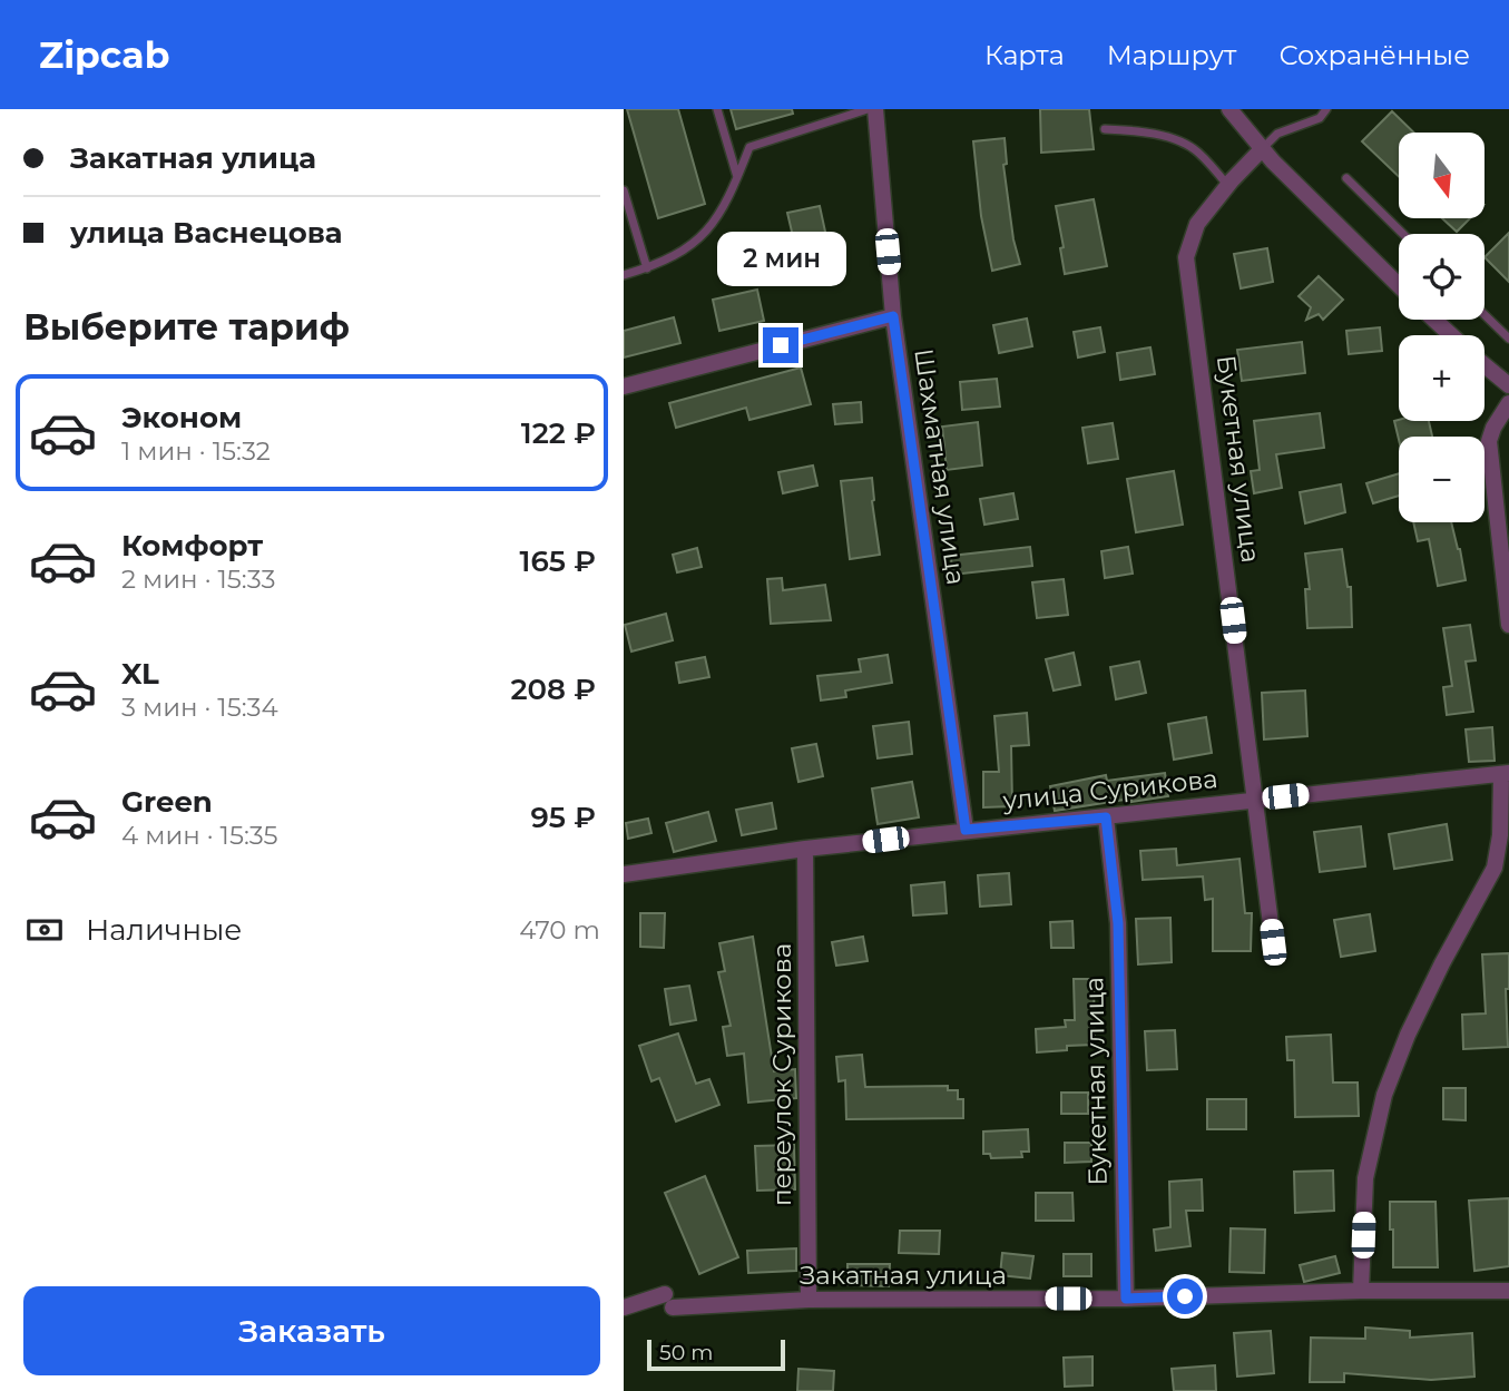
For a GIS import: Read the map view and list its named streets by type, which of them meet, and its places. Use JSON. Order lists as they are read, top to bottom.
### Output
{
  "streets": {
    "street": [
      "Букетная улица",
      "Шахматная улица",
      "улица Сурикова",
      "переулок Сурикова",
      "Закатная улица"
    ]
  },
  "crossings": [
    ["Букетная улица", "улица Сурикова"],
    ["Букетная улица", "Закатная улица"],
    ["Шахматная улица", "улица Сурикова"],
    ["улица Сурикова", "переулок Сурикова"],
    ["переулок Сурикова", "Закатная улица"]
  ],
  "scale_bar": "50 m",
  "north": "bottom",
  "page": {
    "header": "Zipcab",
    "nav": ["Карта", "Маршрут", "Сохранённые"],
    "banner": ["Закатная улица", "улица Васнецова"],
    "map_buttons": ["+", "−"],
    "bubble": "2 мин",
    "heading": "Выберите тариф",
    "list": [
      {
        "name": "Эконом",
        "note": "1 мин · 15:32",
        "value": "122 ₽"
      },
      {
        "name": "Комфорт",
        "note": "2 мин · 15:33",
        "value": "165 ₽"
      },
      {
        "name": "XL",
        "note": "3 мин · 15:34",
        "value": "208 ₽"
      },
      {
        "name": "Green",
        "note": "4 мин · 15:35",
        "value": "95 ₽"
      }
    ],
    "pay": ["Наличные", "470 m"],
    "buttons": "Заказать",
    "scale": "50 m"
  }
}
